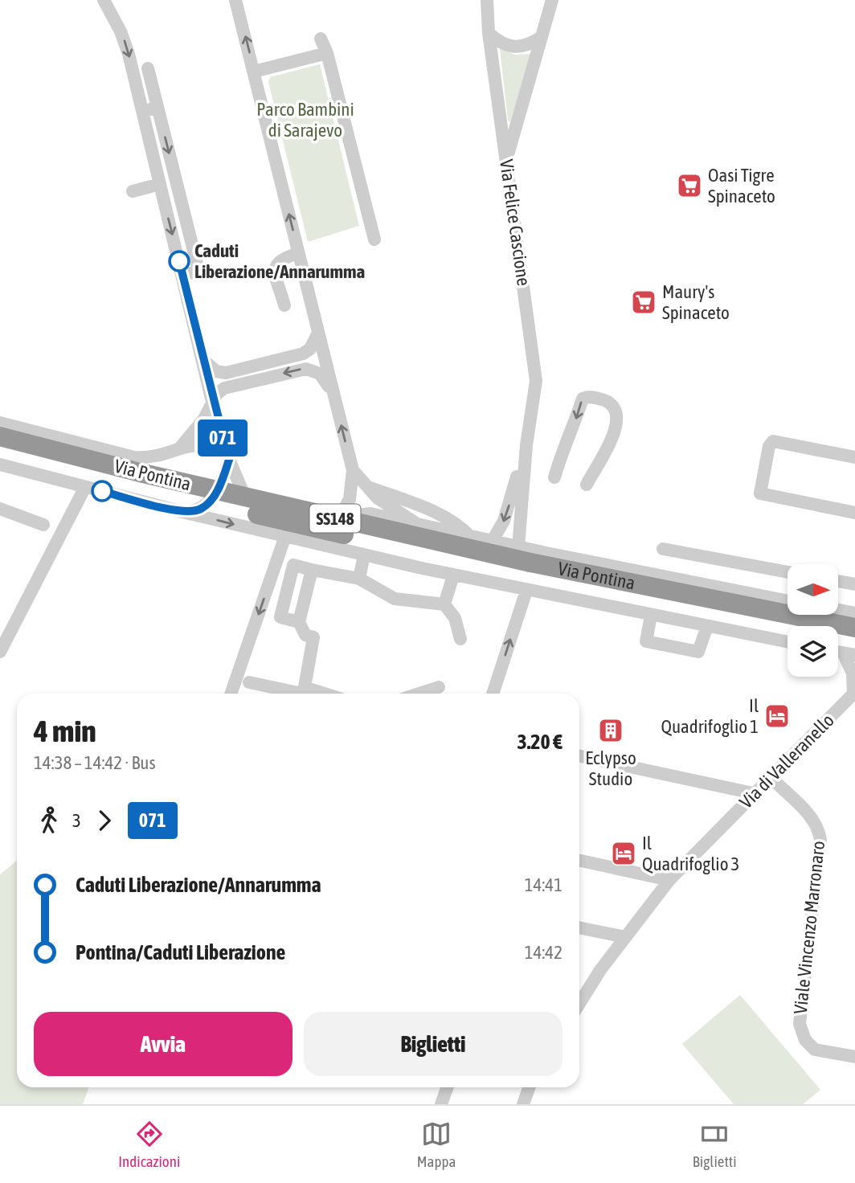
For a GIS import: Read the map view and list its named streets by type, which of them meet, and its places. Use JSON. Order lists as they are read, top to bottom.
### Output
{
  "streets": {
    "highway": ["Via Pontina", "SS148"],
    "street": ["Via Felice Cascione", "Via di Valleranello", "Viale Vincenzo Marronaro"]
  },
  "crossings": [
    ["Via Felice Cascione", "Via Pontina"],
    ["Via Pontina", "Via di Valleranello"],
    ["Via di Valleranello", "Viale Vincenzo Marronaro"]
  ],
  "parks": ["Parco Bambini di Sarajevo"],
  "places": {
    "supermarket": ["Oasi Tigre Spinaceto", "Maury's Spinaceto"],
    "other": ["Caduti Liberazione/Annarumma"],
    "hotel": ["Il Quadrifoglio 1", "Il Quadrifoglio 3"],
    "building": ["Eclypso Studio"]
  },
  "lines": ["bus line 071"],
  "north": "right",
  "page": {
    "on_map": "071",
    "heading": ["4 min", "14:38 – 14:42 · Bus", "3.20 €"],
    "legs": ["3", "071"],
    "list": [
      {
        "name": "Caduti Liberazione/Annarumma",
        "value": "14:41"
      },
      {
        "name": "Pontina/Caduti Liberazione",
        "value": "14:42"
      }
    ],
    "buttons": ["Avvia", "Biglietti"],
    "tabs": ["Indicazioni", "Mappa", "Biglietti"]
  }
}
